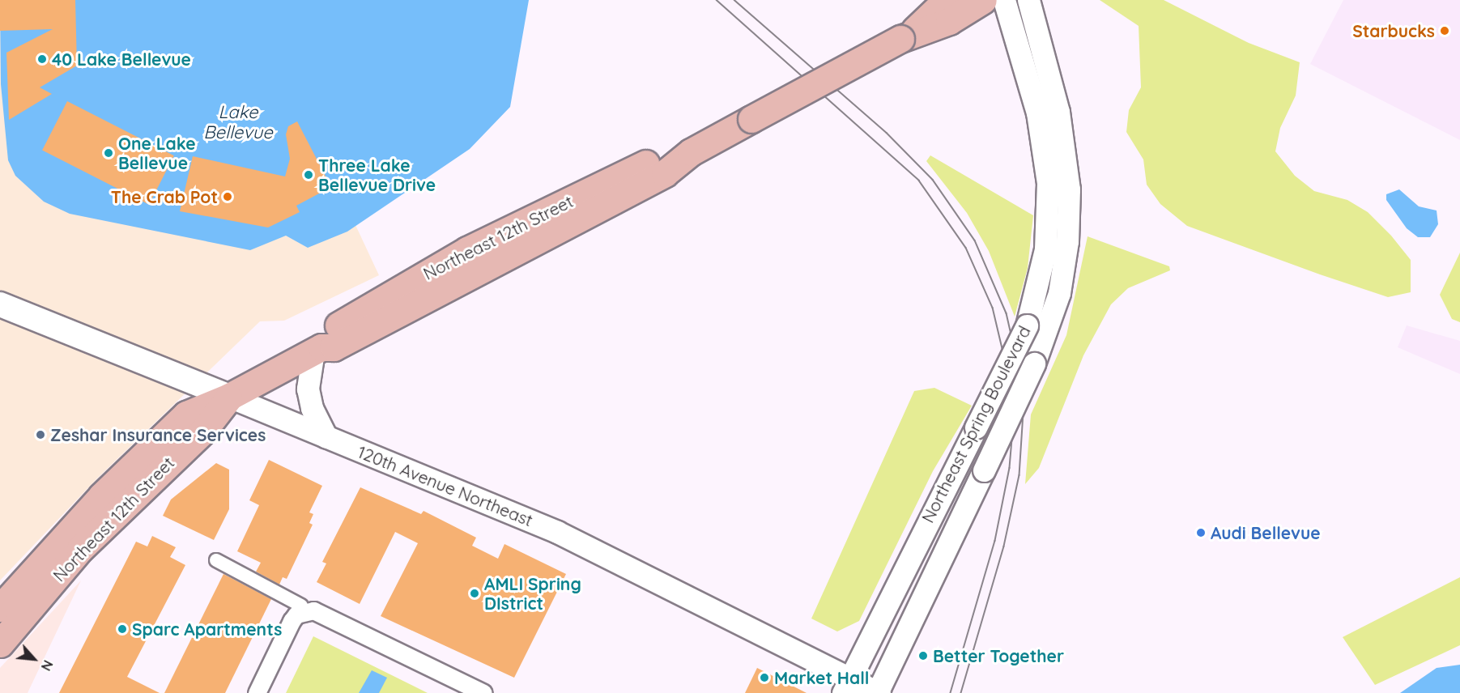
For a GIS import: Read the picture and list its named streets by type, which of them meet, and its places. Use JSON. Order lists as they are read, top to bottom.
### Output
{
  "streets": {
    "main road": ["Northeast 12th Street", "120th Avenue Northeast"],
    "street": ["Northeast Spring Boulevard"]
  },
  "crossings": [
    ["Northeast 12th Street", "120th Avenue Northeast"],
    ["Northeast Spring Boulevard", "120th Avenue Northeast"]
  ],
  "water": ["Lake Bellevue"],
  "places": [
    "Starbucks",
    "40 Lake Bellevue",
    "One Lake Bellevue",
    "Three Lake Bellevue Drive",
    "The Crab Pot",
    "Zeshar Insurance Services",
    "Audi Bellevue",
    "AMLI Spring DIstrict",
    "Sparc Apartments",
    "Better Together",
    "Market Hall"
  ],
  "north": "bottom right"
}
